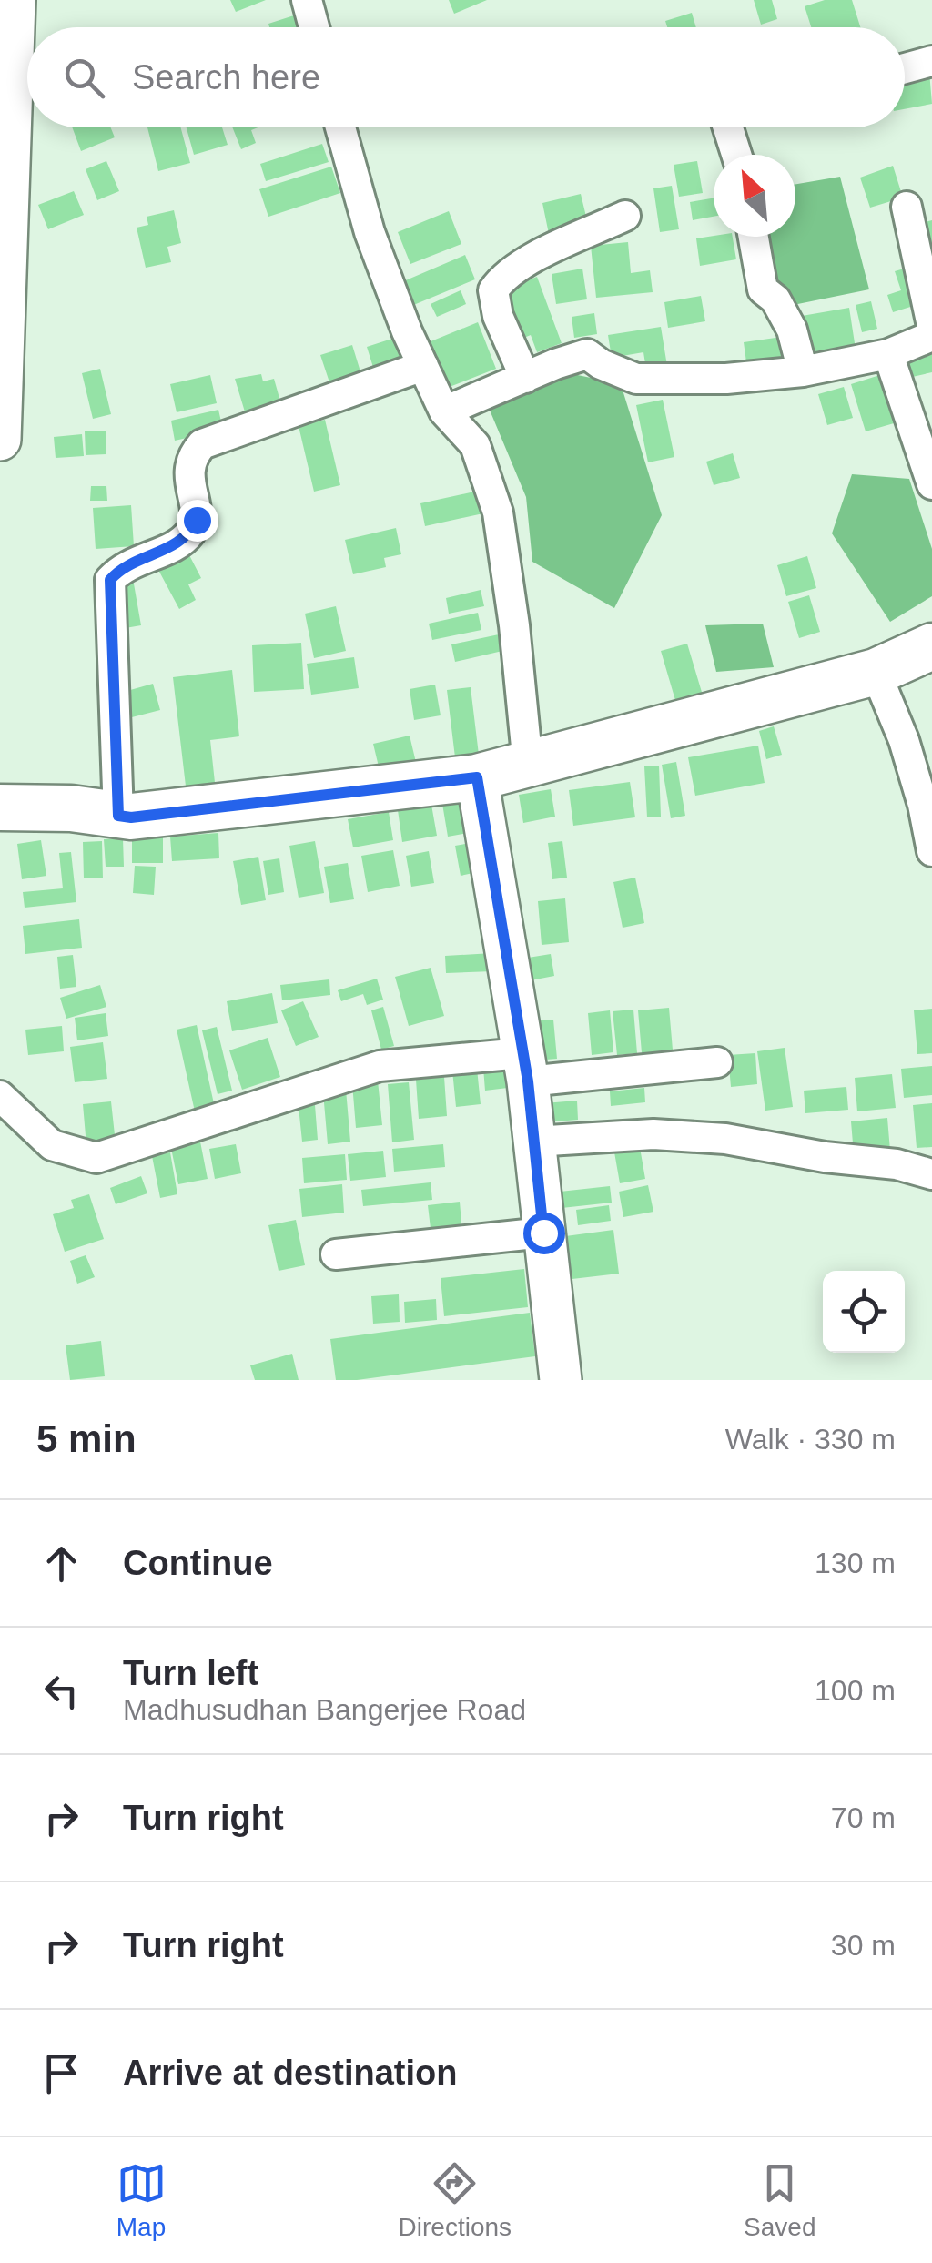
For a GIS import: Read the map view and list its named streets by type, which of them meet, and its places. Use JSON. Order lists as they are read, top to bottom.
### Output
{
  "north": "top left",
  "page": {
    "search": "Search here",
    "heading": ["5 min", "Walk · 330 m"],
    "list": [
      ["Continue", "130 m"],
      ["Turn left", "Madhusudhan Bangerjee Road", "100 m"],
      ["Turn right", "70 m"],
      ["Turn right", "30 m"],
      "Arrive at destination"
    ],
    "nav": ["Map", "Directions", "Saved"]
  }
}
